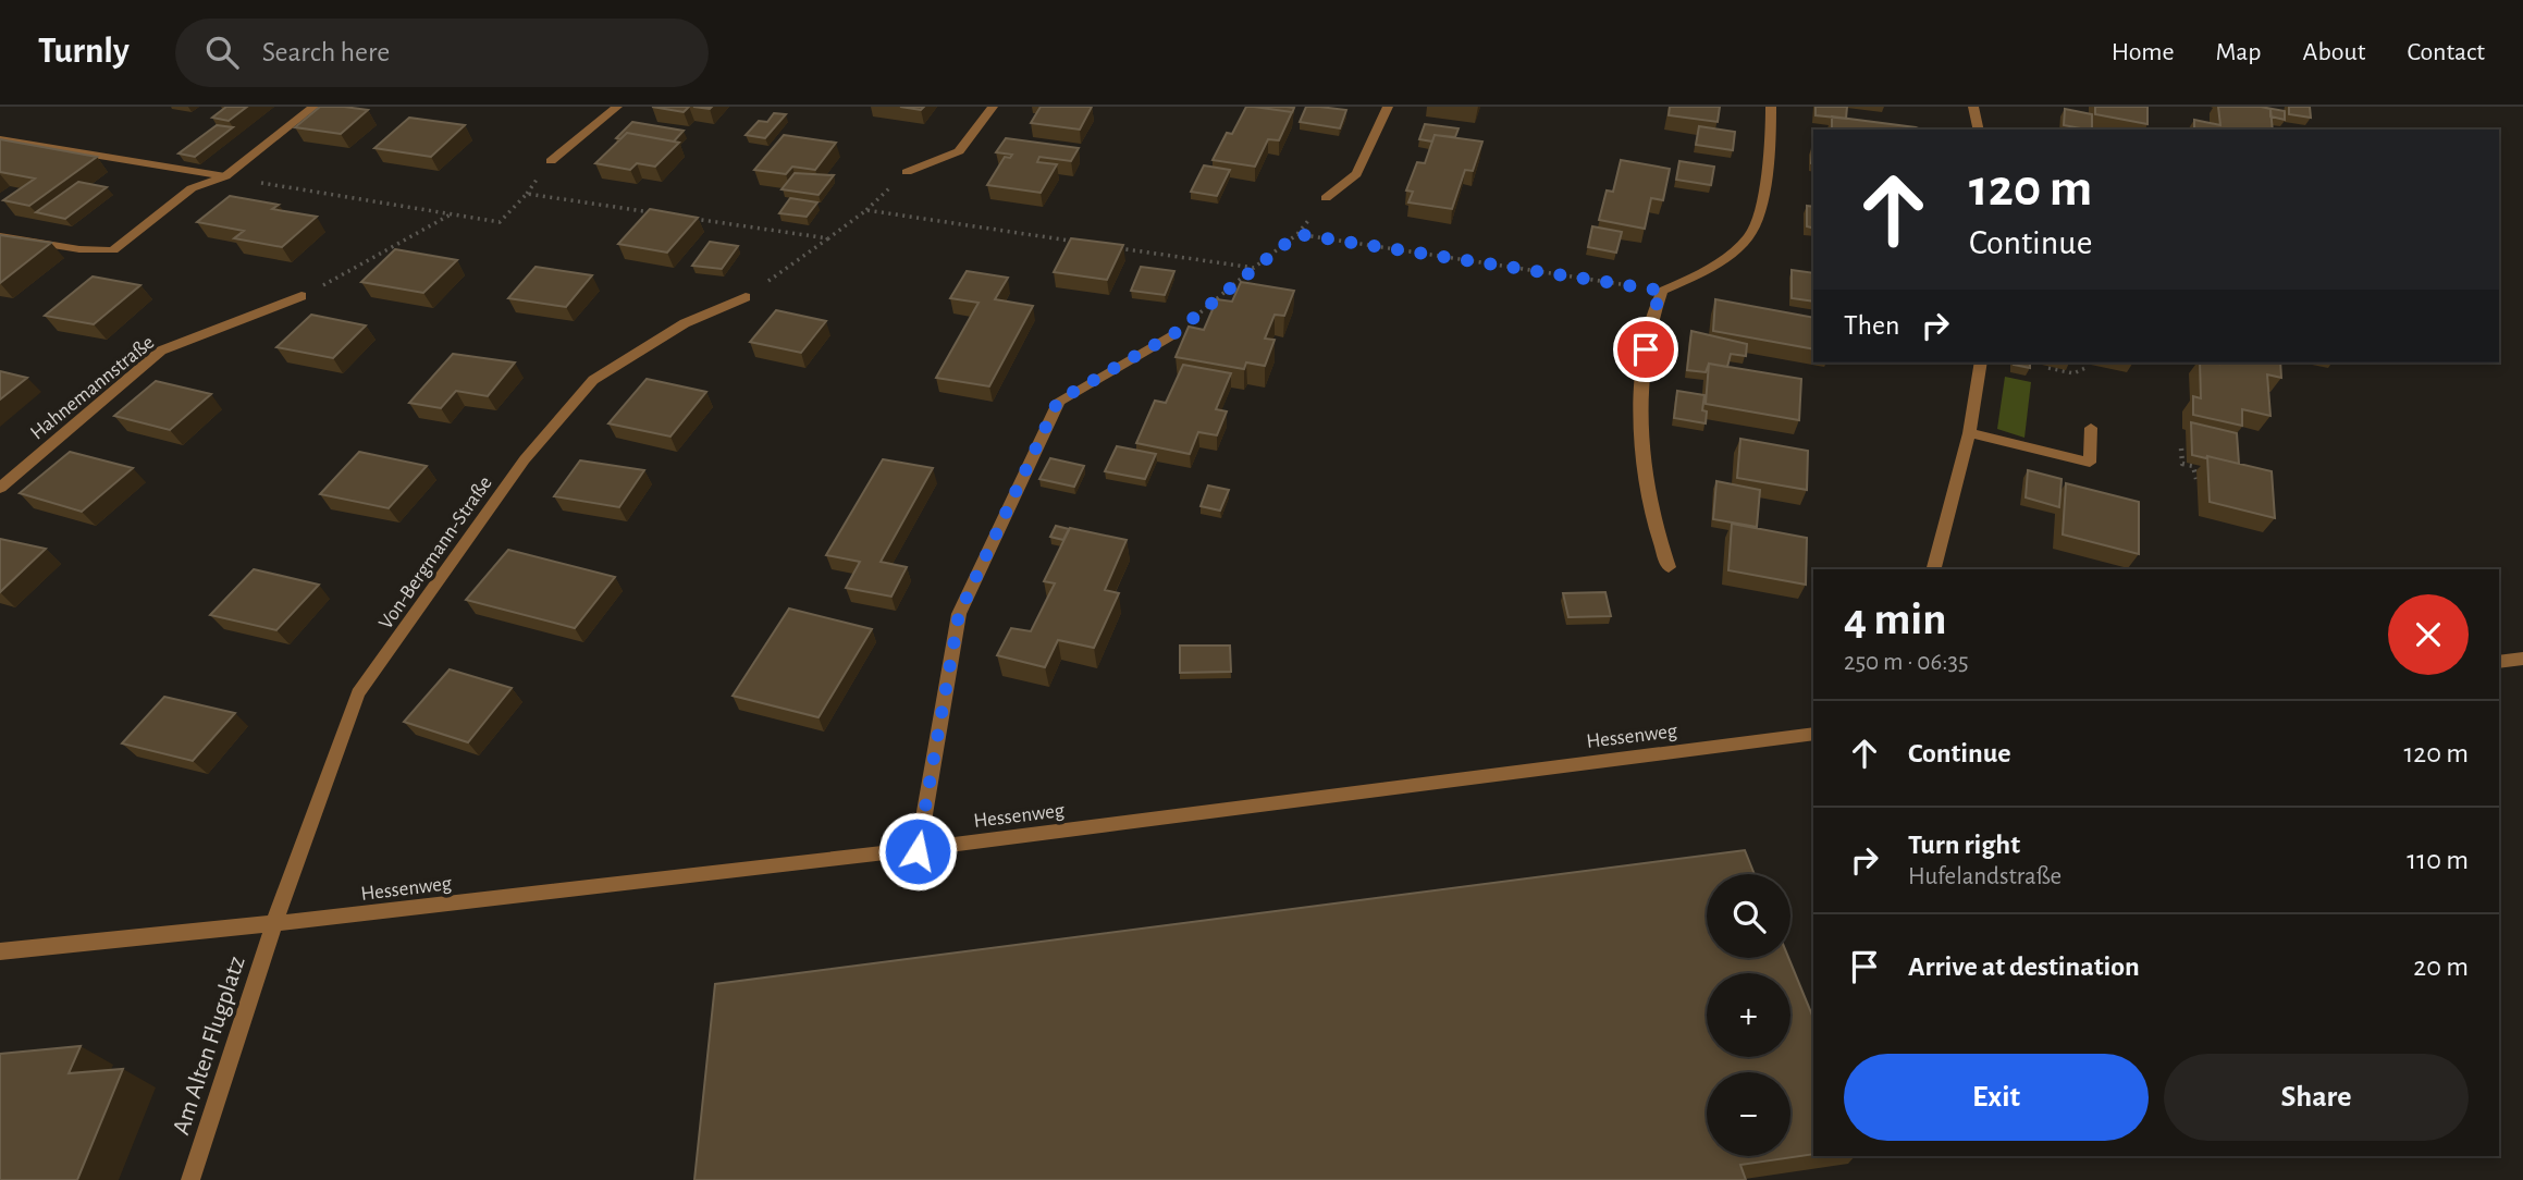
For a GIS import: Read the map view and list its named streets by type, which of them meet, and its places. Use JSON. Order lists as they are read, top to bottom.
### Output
{
  "streets": {
    "street": [
      "Hahnemannstraße",
      "Von-Bergmann-Straße",
      "Hessenweg",
      "Am Alten Flugplatz"
    ]
  },
  "crossings": [
    ["Von-Bergmann-Straße", "Hessenweg"],
    ["Von-Bergmann-Straße", "Am Alten Flugplatz"],
    ["Hessenweg", "Am Alten Flugplatz"]
  ],
  "page": {
    "header": "Turnly",
    "search": "Search here",
    "nav": [
      "Home",
      "Map",
      "About",
      "Contact"
    ],
    "turn": ["120 m", "Continue"],
    "then": "Then",
    "heading": ["4 min", "250 m · 06:35"],
    "list": [
      {
        "name": "Continue",
        "value": "120 m"
      },
      {
        "name": "Turn right",
        "note": "Hufelandstraße",
        "value": "110 m"
      },
      {
        "name": "Arrive at destination",
        "value": "20 m"
      }
    ],
    "map_buttons": ["+", "−"],
    "buttons": ["Exit", "Share"]
  }
}
